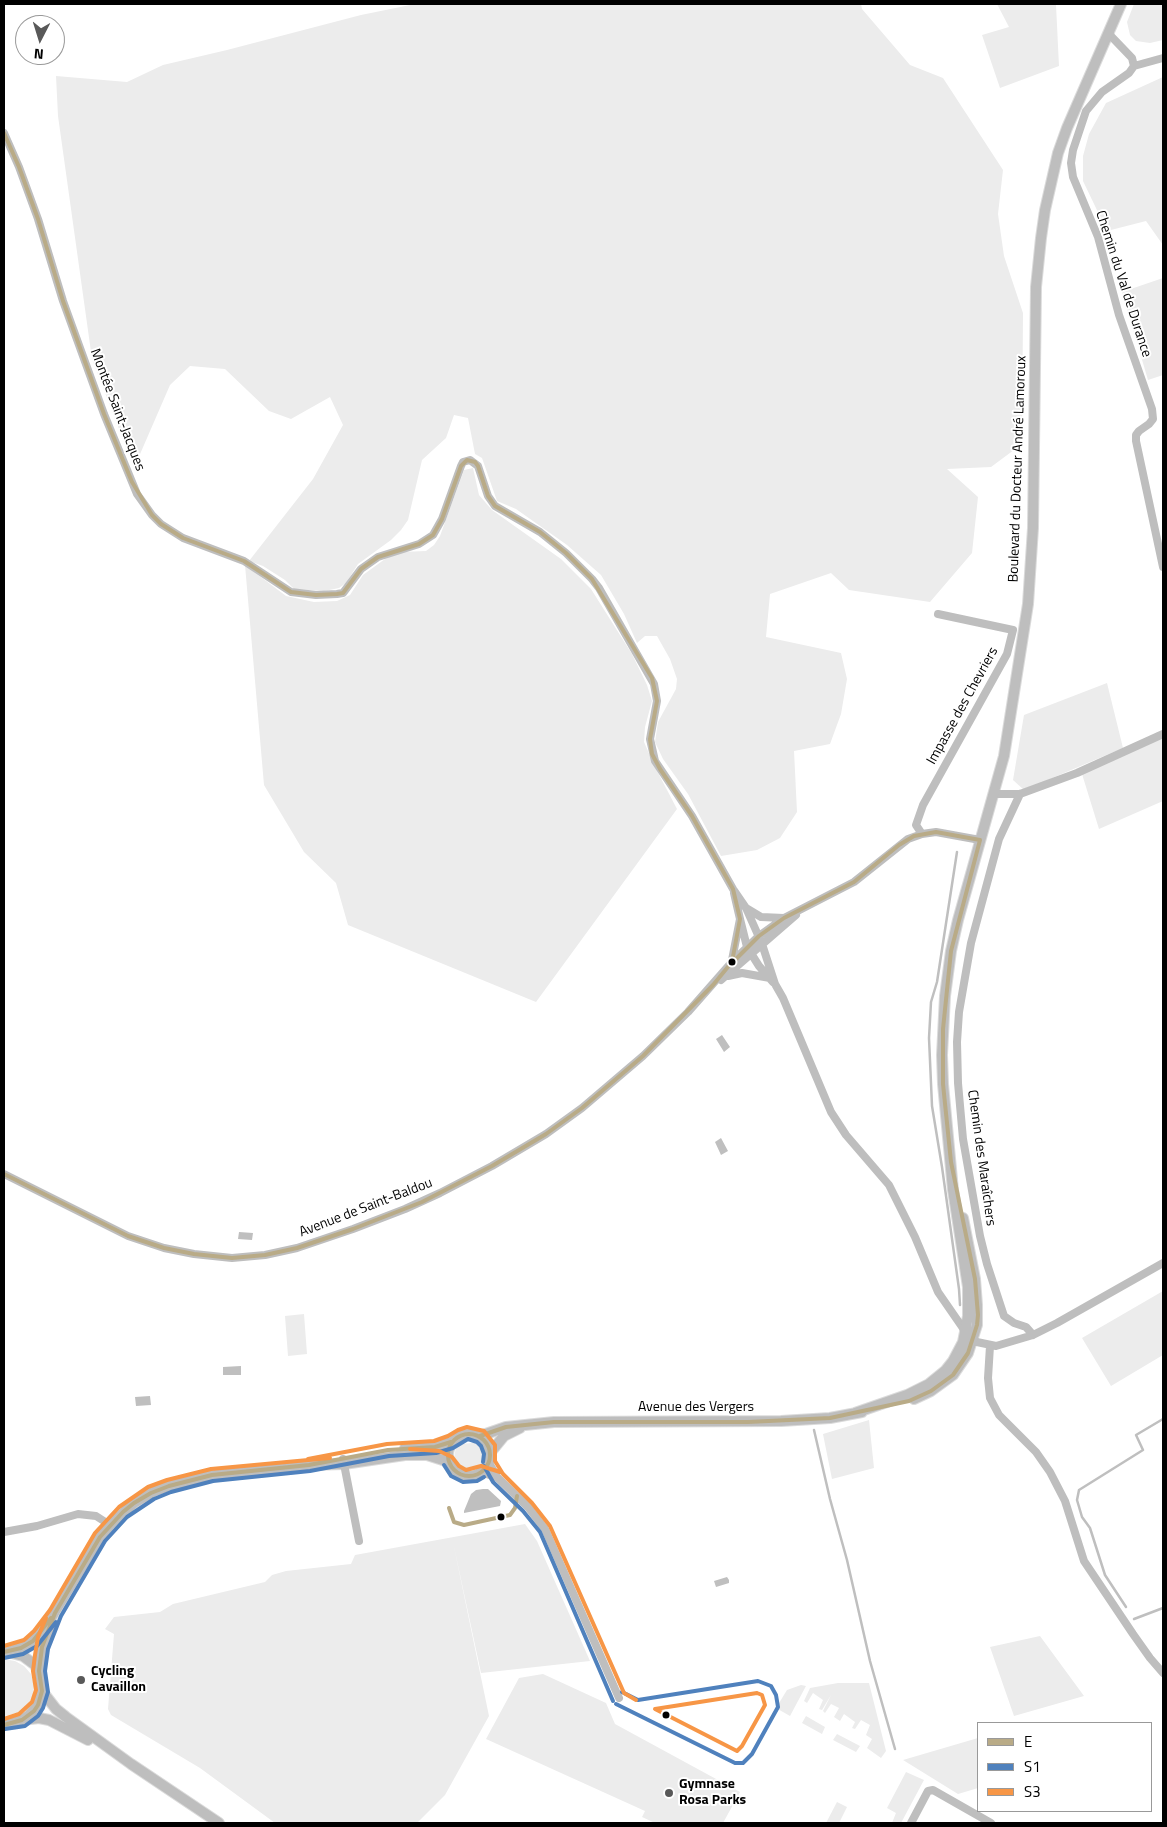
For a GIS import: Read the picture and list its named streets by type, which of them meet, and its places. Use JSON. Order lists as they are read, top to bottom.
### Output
{
  "streets": {
    "main road": ["Boulevard du Docteur André Lamoroux", "Avenue des Vergers"],
    "street": [
      "Chemin du Val de Durance",
      "Montée Saint-Jacques",
      "Impasse des Chevriers",
      "Chemin des Maraîchers",
      "Avenue de Saint-Baldou"
    ]
  },
  "crossings": [
    ["Boulevard du Docteur André Lamoroux", "Avenue de Saint-Baldou"],
    ["Boulevard du Docteur André Lamoroux", "Avenue des Vergers"],
    ["Impasse des Chevriers", "Avenue de Saint-Baldou"]
  ],
  "places": ["Cycling Cavaillon", "Gymnase Rosa Parks"],
  "lines": ["transit line E", "transit line S3", "transit line S1"],
  "legend": ["E", "S1", "S3"],
  "north": "bottom"
}
